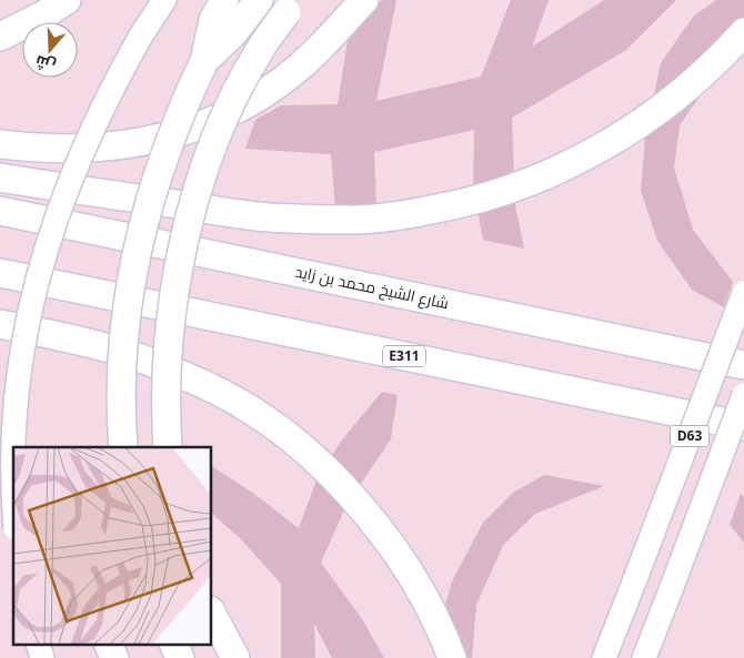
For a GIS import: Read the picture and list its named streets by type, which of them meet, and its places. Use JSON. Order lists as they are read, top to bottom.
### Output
{
  "streets": {
    "highway": ["شارع الشيخ محمد بن زايد", "E311"],
    "main road": ["D63"]
  },
  "north": "bottom"
}
